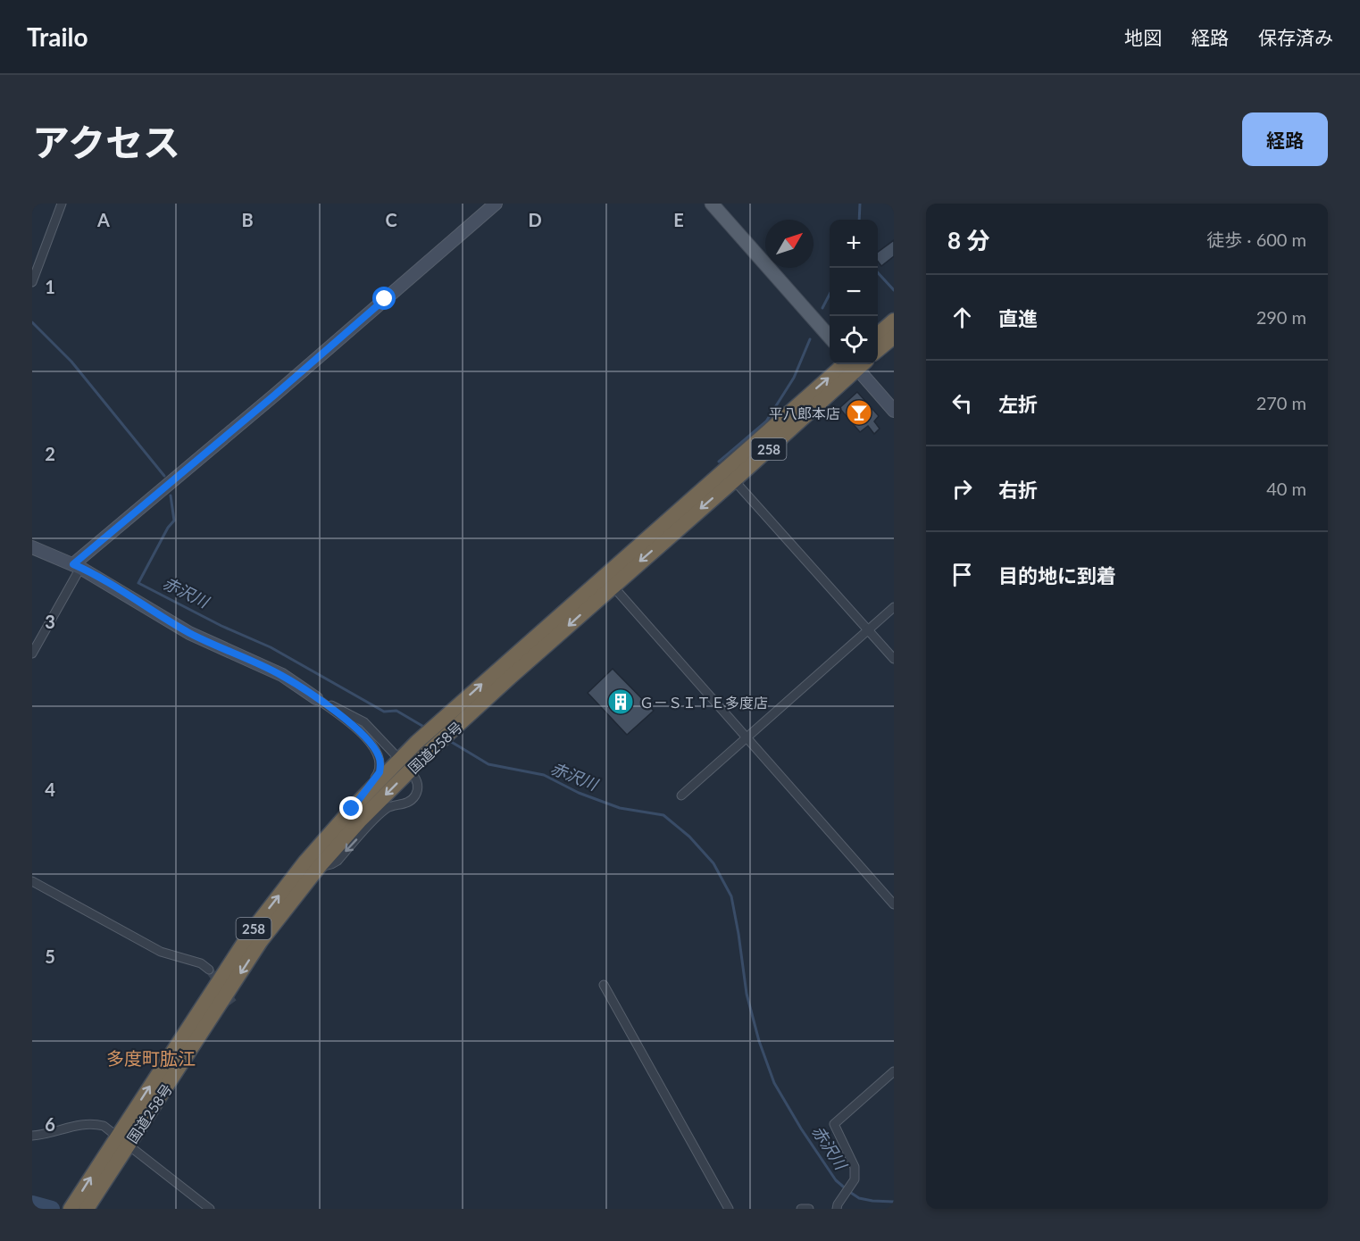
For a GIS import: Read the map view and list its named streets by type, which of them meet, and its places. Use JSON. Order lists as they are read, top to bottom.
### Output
{
  "streets": {
    "highway": ["258", "国道258号"]
  },
  "districts": ["多度町肱江"],
  "water": ["赤沢川"],
  "places": {
    "bar": ["平八郎本店"],
    "building": ["Ｇ－ＳＩＴＥ多度店"]
  },
  "north": "top right",
  "page": {
    "header": "Trailo",
    "nav": ["地図", "経路", "保存済み"],
    "title": "アクセス",
    "buttons": "経路",
    "heading": ["8 分", "徒歩 · 600 m"],
    "map_buttons": ["+", "−"],
    "list": [
      ["直進", "290 m"],
      ["左折", "270 m"],
      ["右折", "40 m"],
      "目的地に到着"
    ]
  },
  "grid": {
    "columns": [
      "A",
      "B",
      "C",
      "D",
      "E"
    ],
    "rows": [
      "1",
      "2",
      "3",
      "4",
      "5",
      "6"
    ]
  }
}
